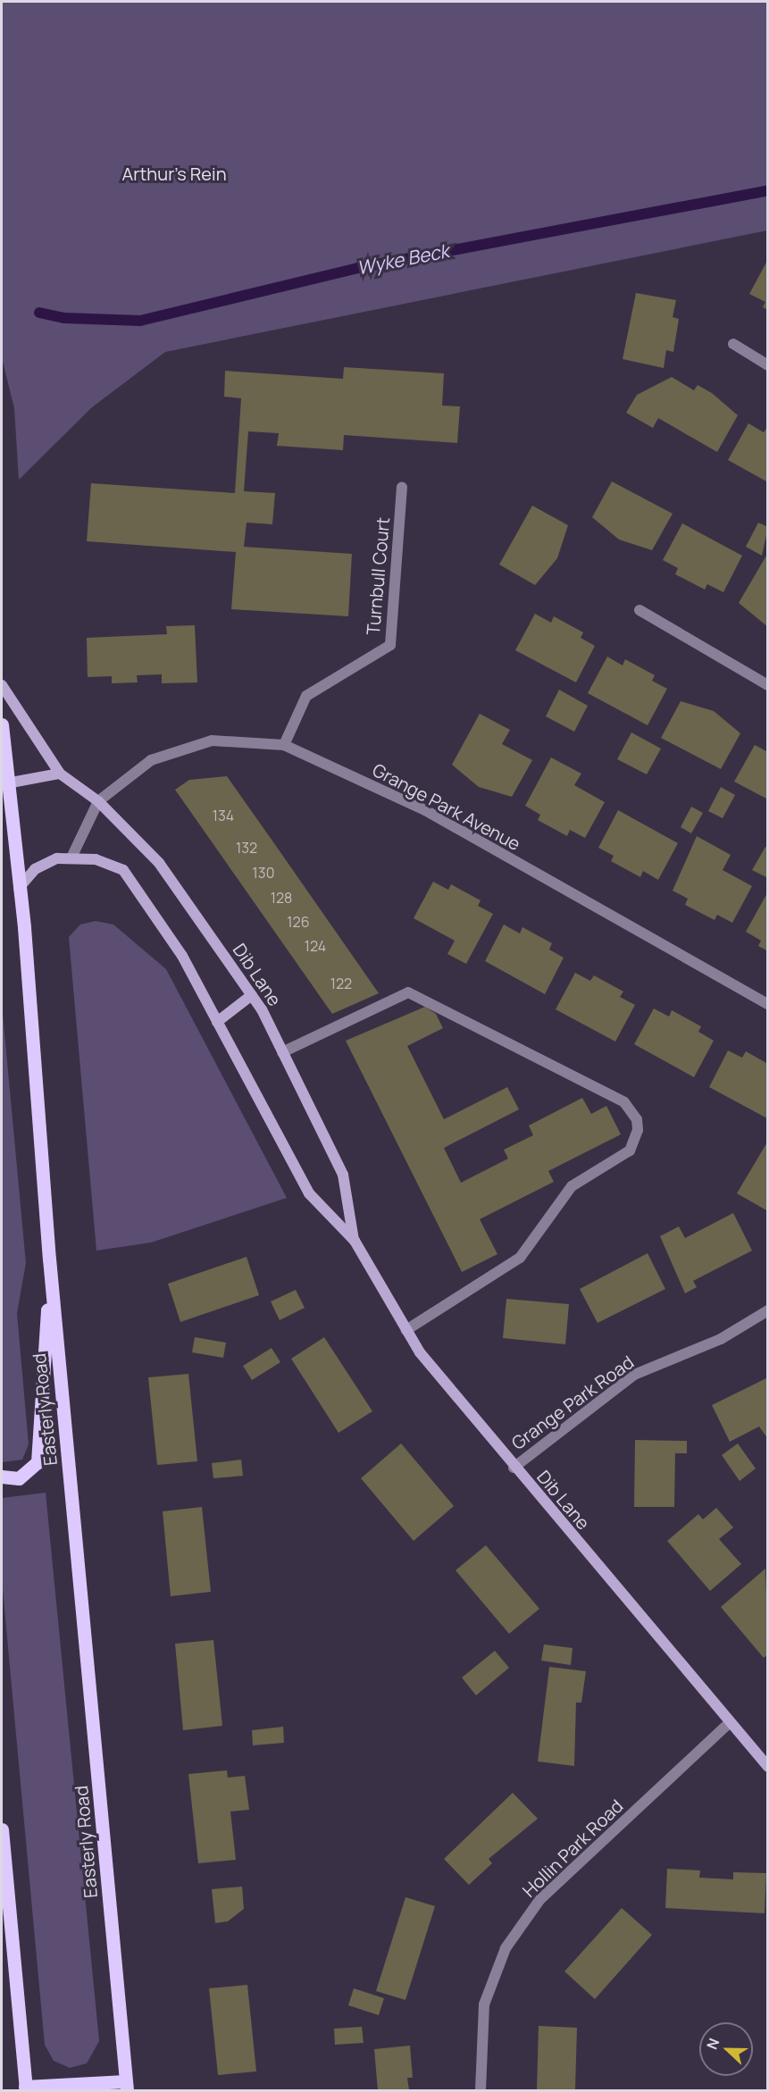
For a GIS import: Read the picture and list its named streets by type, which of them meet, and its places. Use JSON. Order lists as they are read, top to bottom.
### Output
{
  "streets": {
    "main road": ["Easterly Road"],
    "street": [
      "Turnbull Court",
      "Grange Park Avenue",
      "Dib Lane",
      "Grange Park Road",
      "Hollin Park Road"
    ]
  },
  "crossings": [
    ["Turnbull Court", "Grange Park Avenue"],
    ["Grange Park Avenue", "Dib Lane"],
    ["Dib Lane", "Grange Park Road"],
    ["Dib Lane", "Easterly Road"],
    ["Dib Lane", "Hollin Park Road"]
  ],
  "water": ["Wyke Beck"],
  "parks": ["Arthur's Rein"],
  "house_numbers": [
    "134",
    "132",
    "130",
    "128",
    "126",
    "124",
    "122"
  ],
  "north": "left"
}
